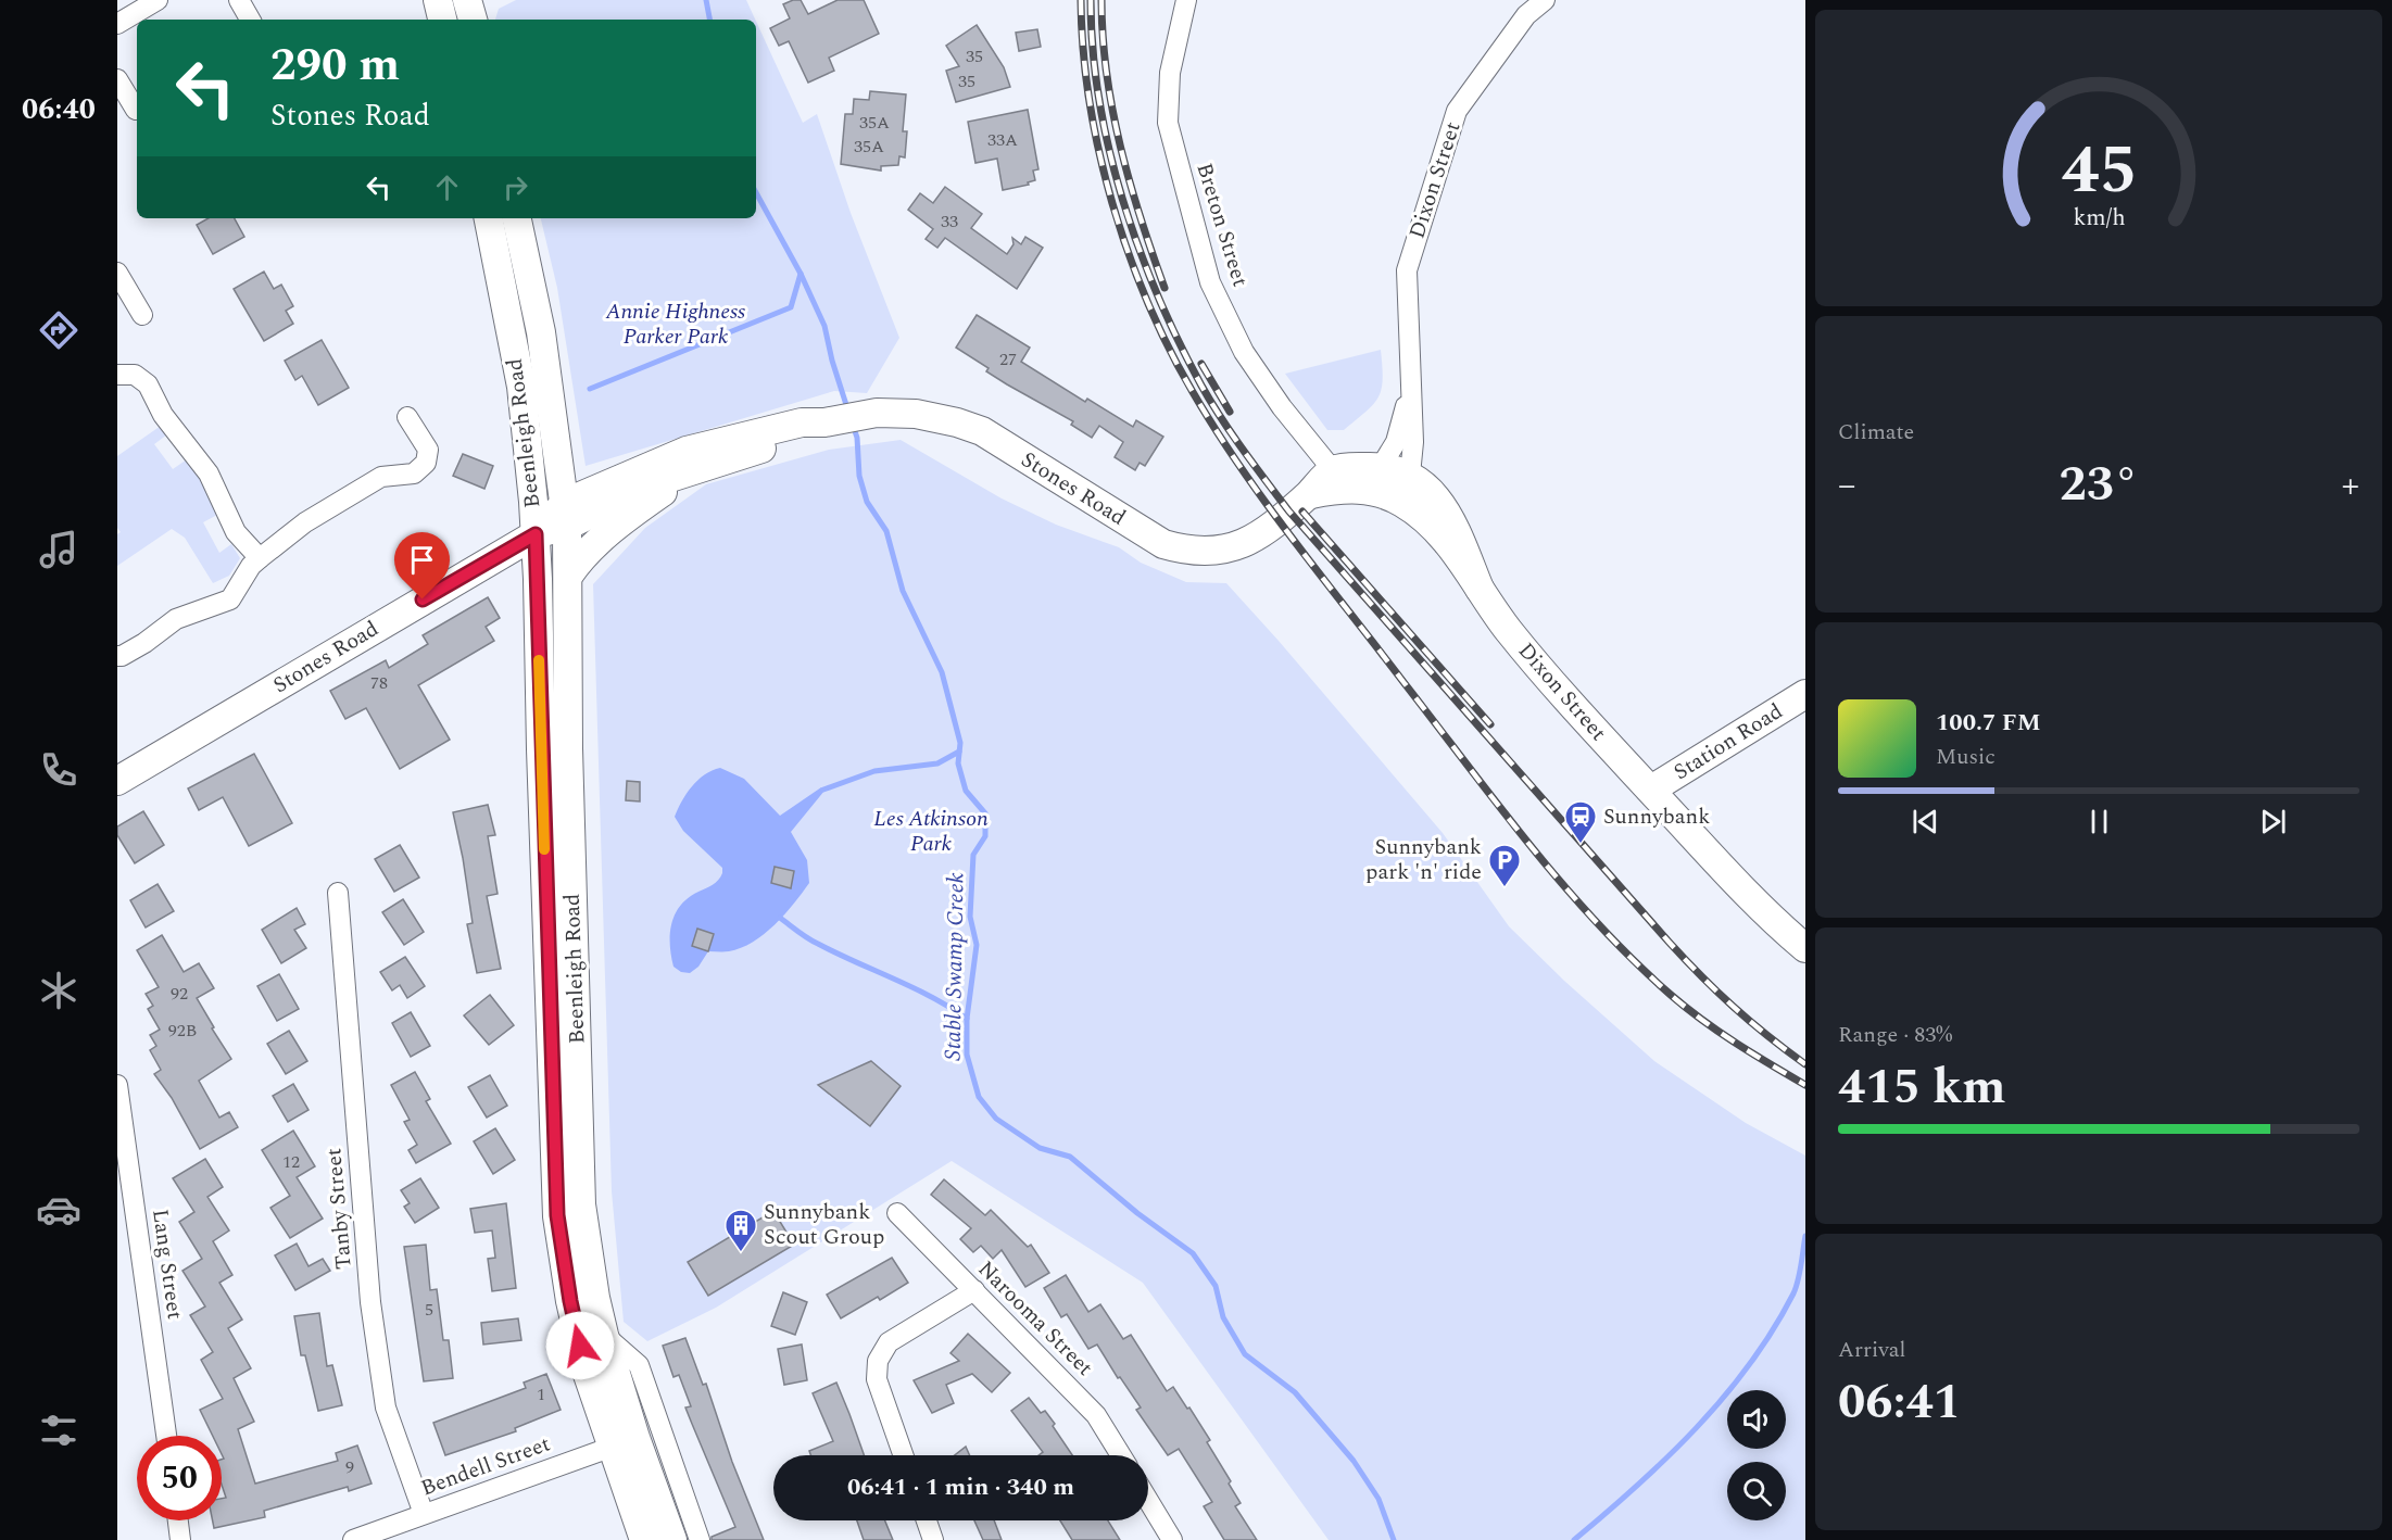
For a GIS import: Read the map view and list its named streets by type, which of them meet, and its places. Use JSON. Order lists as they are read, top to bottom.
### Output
{
  "streets": {
    "street": [
      "Dixon Street",
      "Breton Street",
      "Beenleigh Road",
      "Stones Road",
      "Station Road",
      "Tanby Street",
      "Lang Street",
      "Narooma Street",
      "Bendell Street"
    ]
  },
  "crossings": [
    ["Dixon Street", "Stones Road"],
    ["Dixon Street", "Station Road"],
    ["Breton Street", "Stones Road"],
    ["Beenleigh Road", "Stones Road"],
    ["Beenleigh Road", "Bendell Street"],
    ["Tanby Street", "Bendell Street"]
  ],
  "water": ["Stable Swamp Creek"],
  "parks": ["Annie Highness Parker Park", "Les Atkinson Park"],
  "places": {
    "station": ["Sunnybank"],
    "parking": ["Sunnybank park 'n' ride"],
    "building": ["Sunnybank Scout Group"]
  },
  "house_numbers": [
    "35",
    "35",
    "35A",
    "33A",
    "35A",
    "33",
    "27",
    "78",
    "92",
    "92B",
    "12",
    "5",
    "1",
    "9"
  ],
  "page": {
    "tabs": "06:40",
    "turn": ["290 m", "Stones Road"],
    "tile": [
      "Climate",
      ["Range · 83%", "415 km"],
      ["Arrival", "06:41"]
    ],
    "heat": ["−", "23°", "+"],
    "song": ["100.7 FM", "Music"],
    "limit": "50",
    "trip": "06:41 · 1 min · 340 m",
    "gauge": ["45", "km/h"]
  }
}
